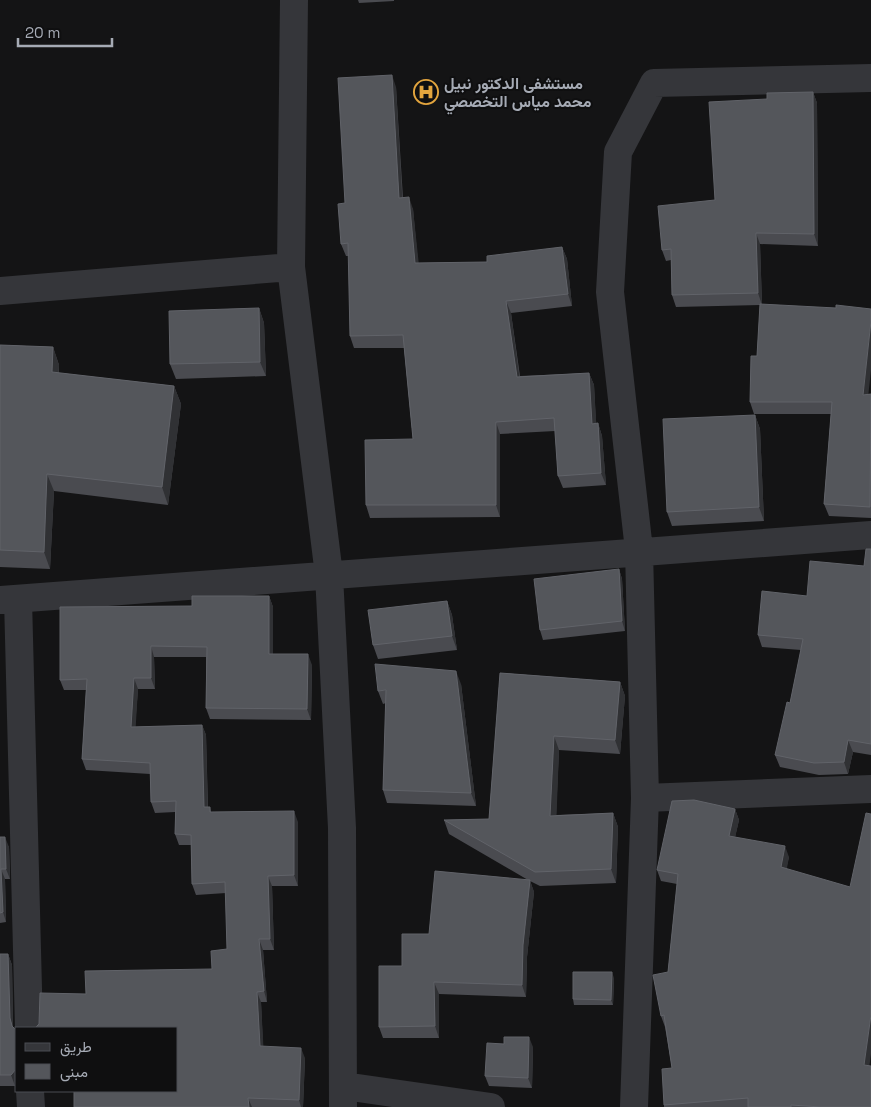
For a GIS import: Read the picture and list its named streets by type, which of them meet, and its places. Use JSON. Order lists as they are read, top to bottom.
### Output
{
  "places": {
    "hospital": ["مستشفى الدكتور نبيل محمد مياس التخصصي"]
  },
  "legend": ["طريق", "مبنى"],
  "scale_bar": "20 m"
}
